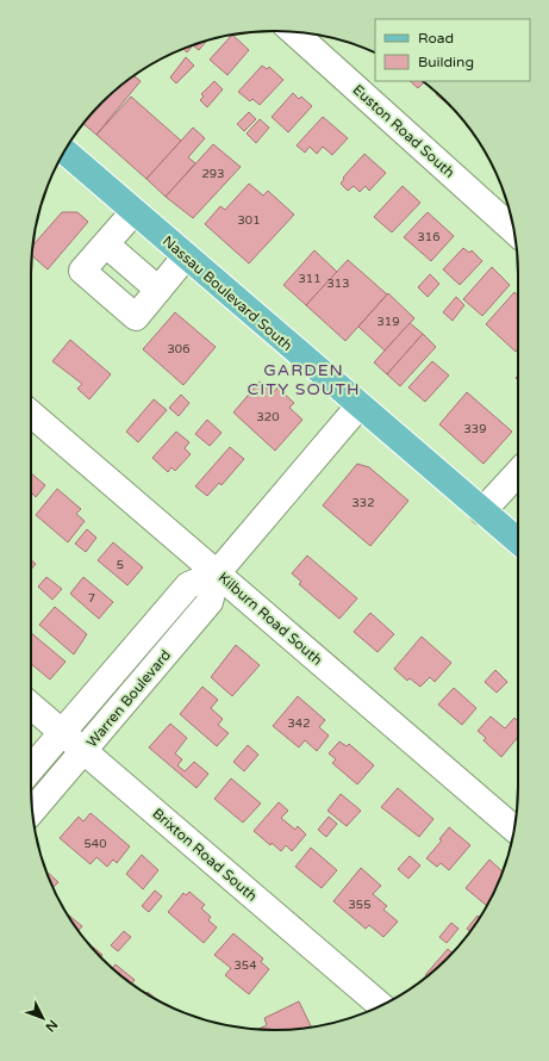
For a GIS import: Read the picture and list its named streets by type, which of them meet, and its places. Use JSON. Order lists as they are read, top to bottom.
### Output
{
  "streets": {
    "main road": ["Nassau Boulevard South"],
    "street": [
      "Euston Road South",
      "Kilburn Road South",
      "Warren Boulevard",
      "Brixton Road South"
    ]
  },
  "crossings": [
    ["Nassau Boulevard South", "Warren Boulevard"],
    ["Kilburn Road South", "Warren Boulevard"],
    ["Warren Boulevard", "Brixton Road South"]
  ],
  "districts": ["GARDEN CITY SOUTH"],
  "house_numbers": [
    "293",
    "301",
    "316",
    "311",
    "313",
    "319",
    "306",
    "320",
    "339",
    "332",
    "5",
    "7",
    "342",
    "540",
    "355",
    "354"
  ],
  "legend": ["Road", "Building"],
  "north": "bottom right"
}
